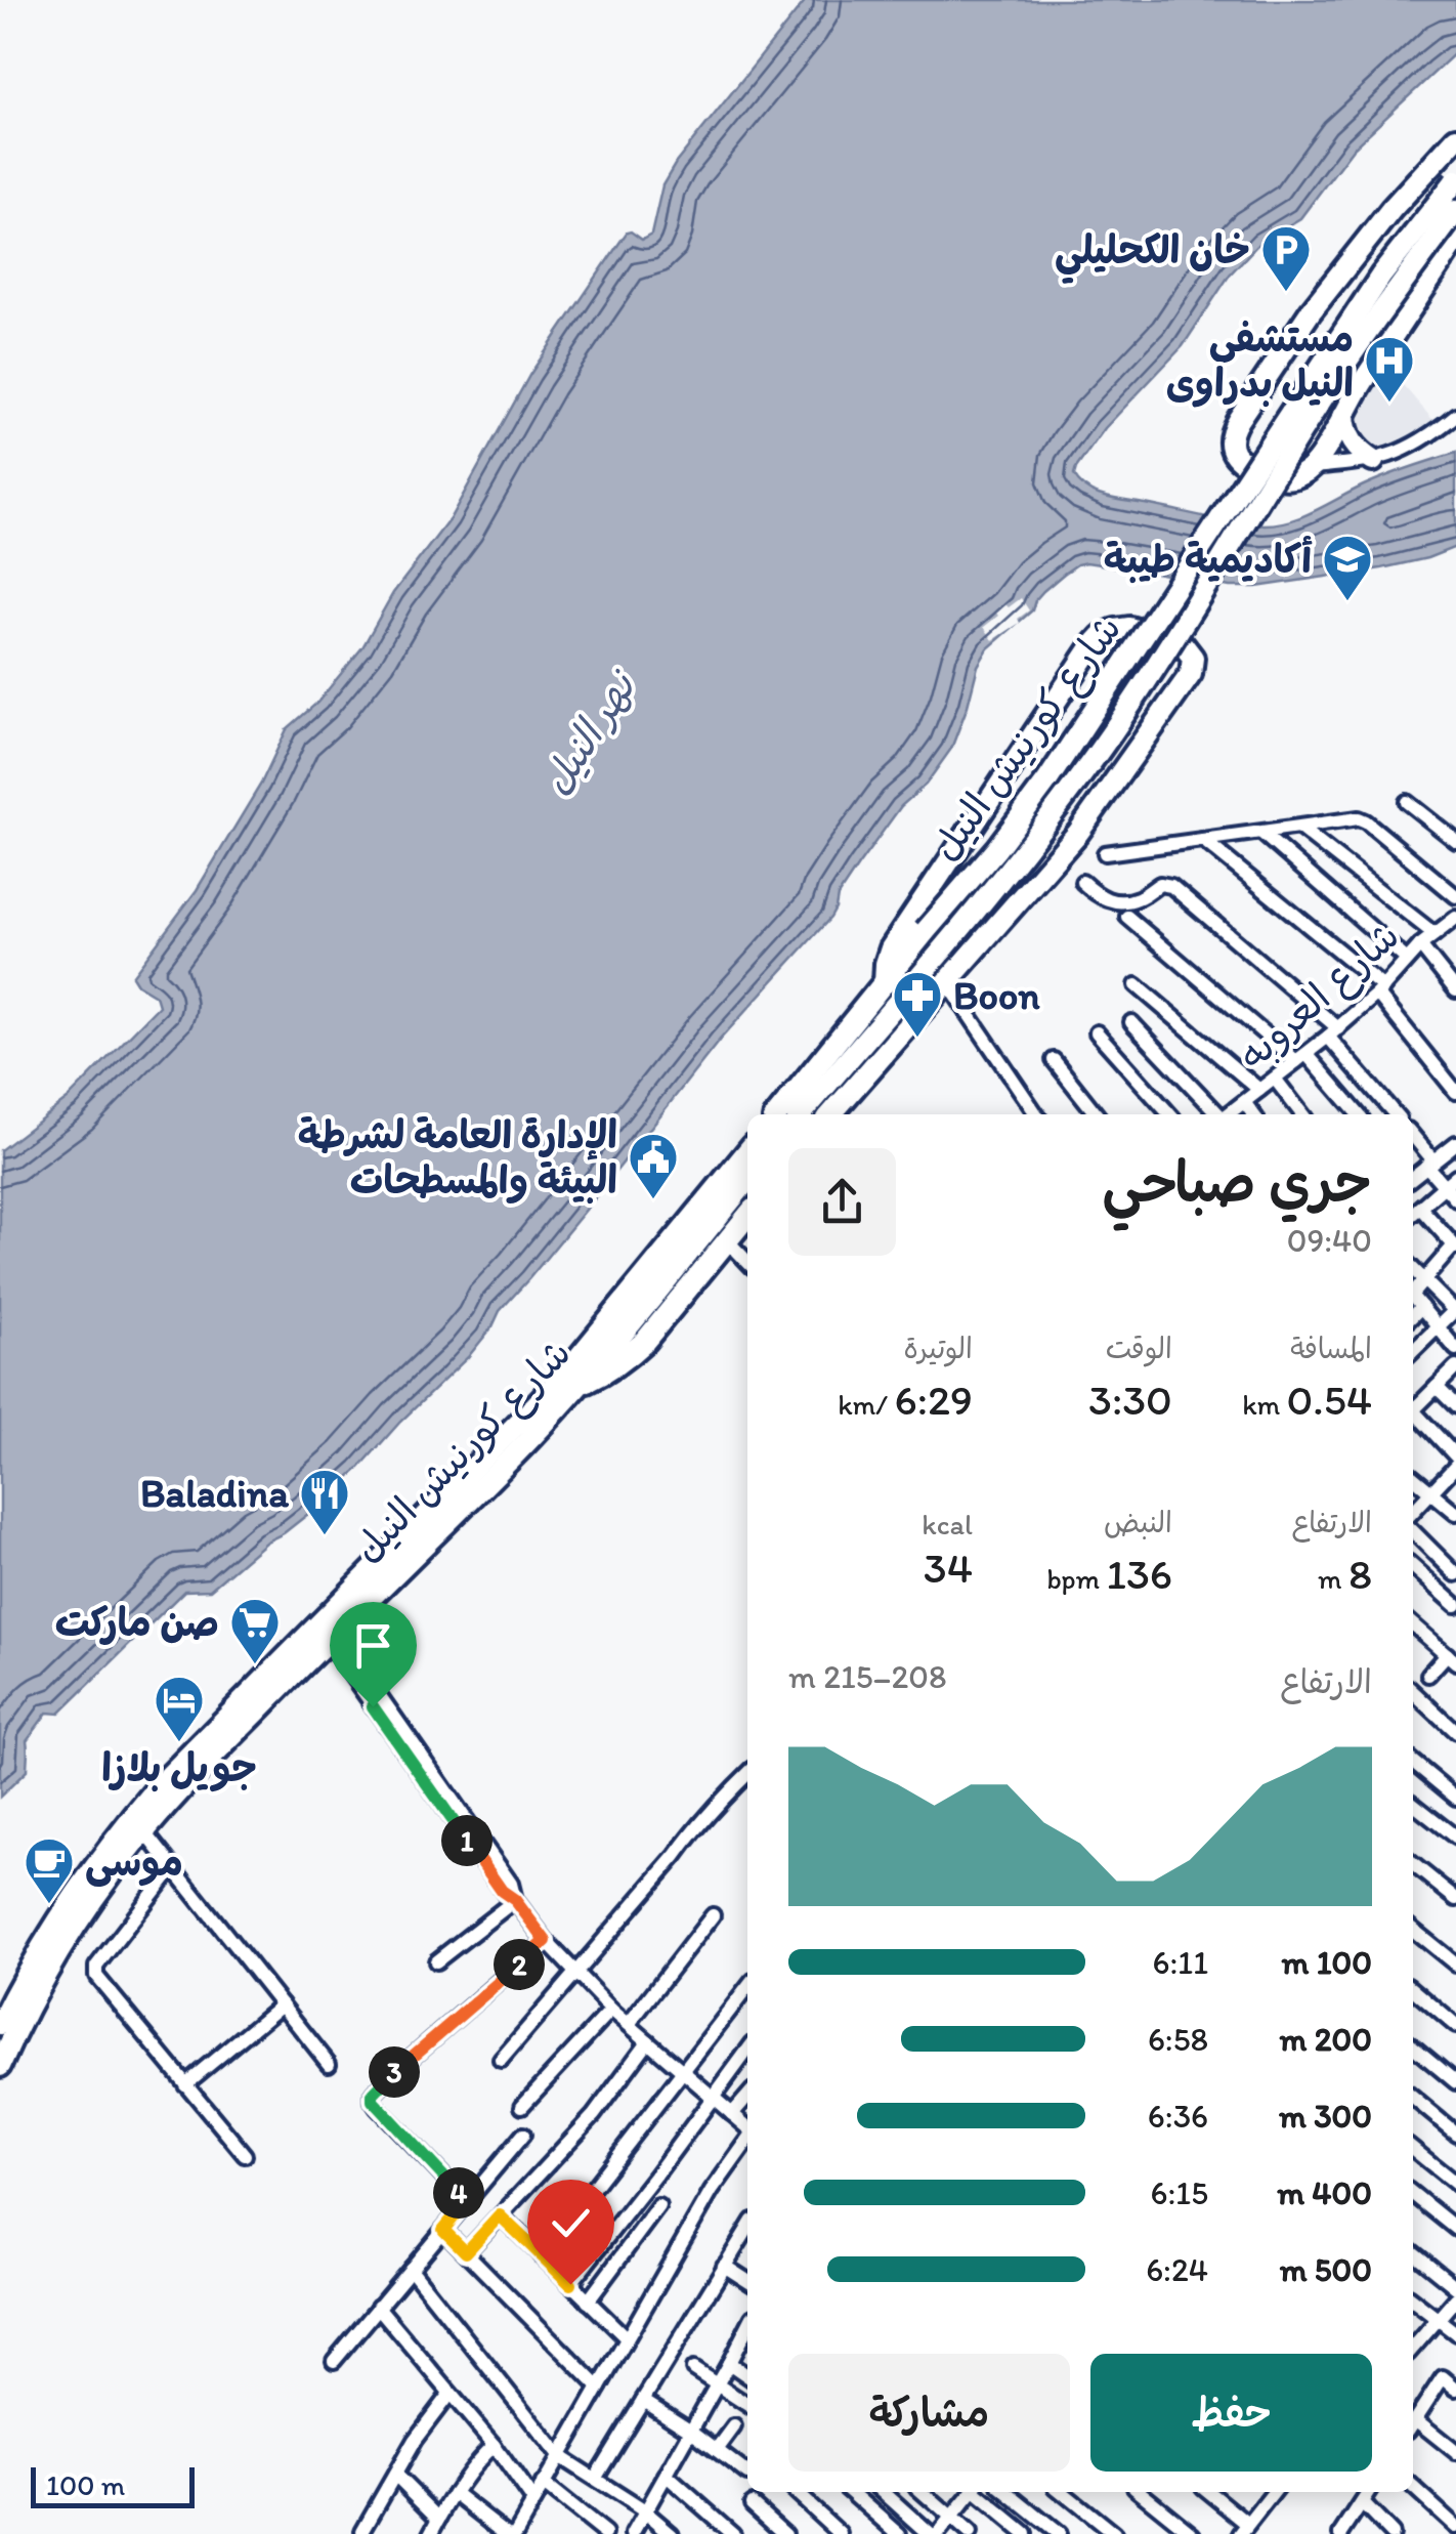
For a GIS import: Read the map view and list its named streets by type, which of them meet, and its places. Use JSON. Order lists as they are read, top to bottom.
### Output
{
  "streets": {
    "highway": ["شارع كورنيش النيل"],
    "street": ["شارع العروبه"]
  },
  "water": ["نهر النيل"],
  "places": {
    "parking": ["خان الكحليلي"],
    "hospital": ["مستشفى النيل بدراوى"],
    "school or university": ["أكاديمية طيبة"],
    "pharmacy": ["Boon"],
    "public building": ["الإدارة العامة لشرطة البيئة والمسطحات"],
    "restaurant": ["Baladina"],
    "supermarket": ["صن ماركت"],
    "hotel": ["جويل بلازا"],
    "cafe": ["موسى"]
  },
  "scale_bar": "100 m",
  "page": {
    "heading": ["جري صباحي", "09:40"],
    "stats": [
      ["المسافة", "0.54 km"],
      ["الوقت", "3:30"],
      ["الوتيرة", "6:29 /km"],
      ["الارتفاع", "8 m"],
      ["النبض", "136 bpm"],
      ["kcal", "34"]
    ],
    "chart": ["الارتفاع", "208–215 m"],
    "pins": [
      "1",
      "2",
      "3",
      "4"
    ],
    "list": [
      {
        "name": "100 m",
        "note": "6:11"
      },
      {
        "name": "200 m",
        "note": "6:58"
      },
      {
        "name": "300 m",
        "note": "6:36"
      },
      {
        "name": "400 m",
        "note": "6:15"
      },
      {
        "name": "500 m",
        "note": "6:24"
      }
    ],
    "buttons": ["حفظ", "مشاركة"],
    "scale": "100 m"
  }
}
